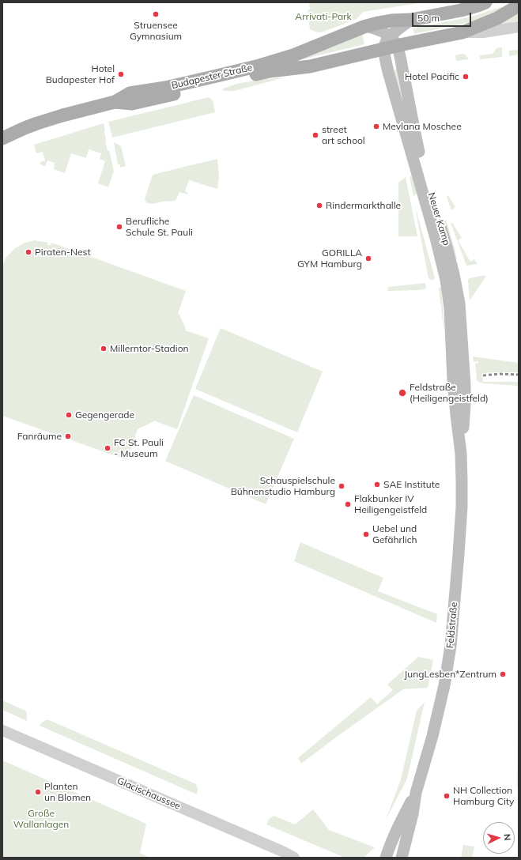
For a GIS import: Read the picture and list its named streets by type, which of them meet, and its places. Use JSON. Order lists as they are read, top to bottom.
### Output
{
  "streets": {
    "main road": ["Budapester Straße", "Neuer Kamp", "Feldstraße"],
    "street": ["Glacischaussee"]
  },
  "crossings": [
    ["Budapester Straße", "Neuer Kamp"],
    ["Neuer Kamp", "Feldstraße"]
  ],
  "parks": ["Arrivati-Park", "Große Wallanlagen"],
  "places": [
    "Struensee Gymnasium",
    "Hotel Budapester Hof",
    "Hotel Pacific",
    "Mevlana Moschee",
    "street art school",
    "Rindermarkthalle",
    "Berufliche Schule St. Pauli",
    "Piraten-Nest",
    "GORILLA GYM Hamburg",
    "Millerntor-Stadion",
    "Feldstraße (Heiligengeistfeld)",
    "Gegengerade",
    "Fanräume",
    "FC St. Pauli - Museum",
    "SAE Institute",
    "Schauspielschule Bühnenstudio Hamburg",
    "Flakbunker IV Heiligengeistfeld",
    "Uebel und Gefährlich",
    "JungLesben*Zentrum",
    "Planten un Blomen",
    "NH Collection Hamburg City"
  ],
  "scale_bar": "50 m",
  "north": "right"
}
